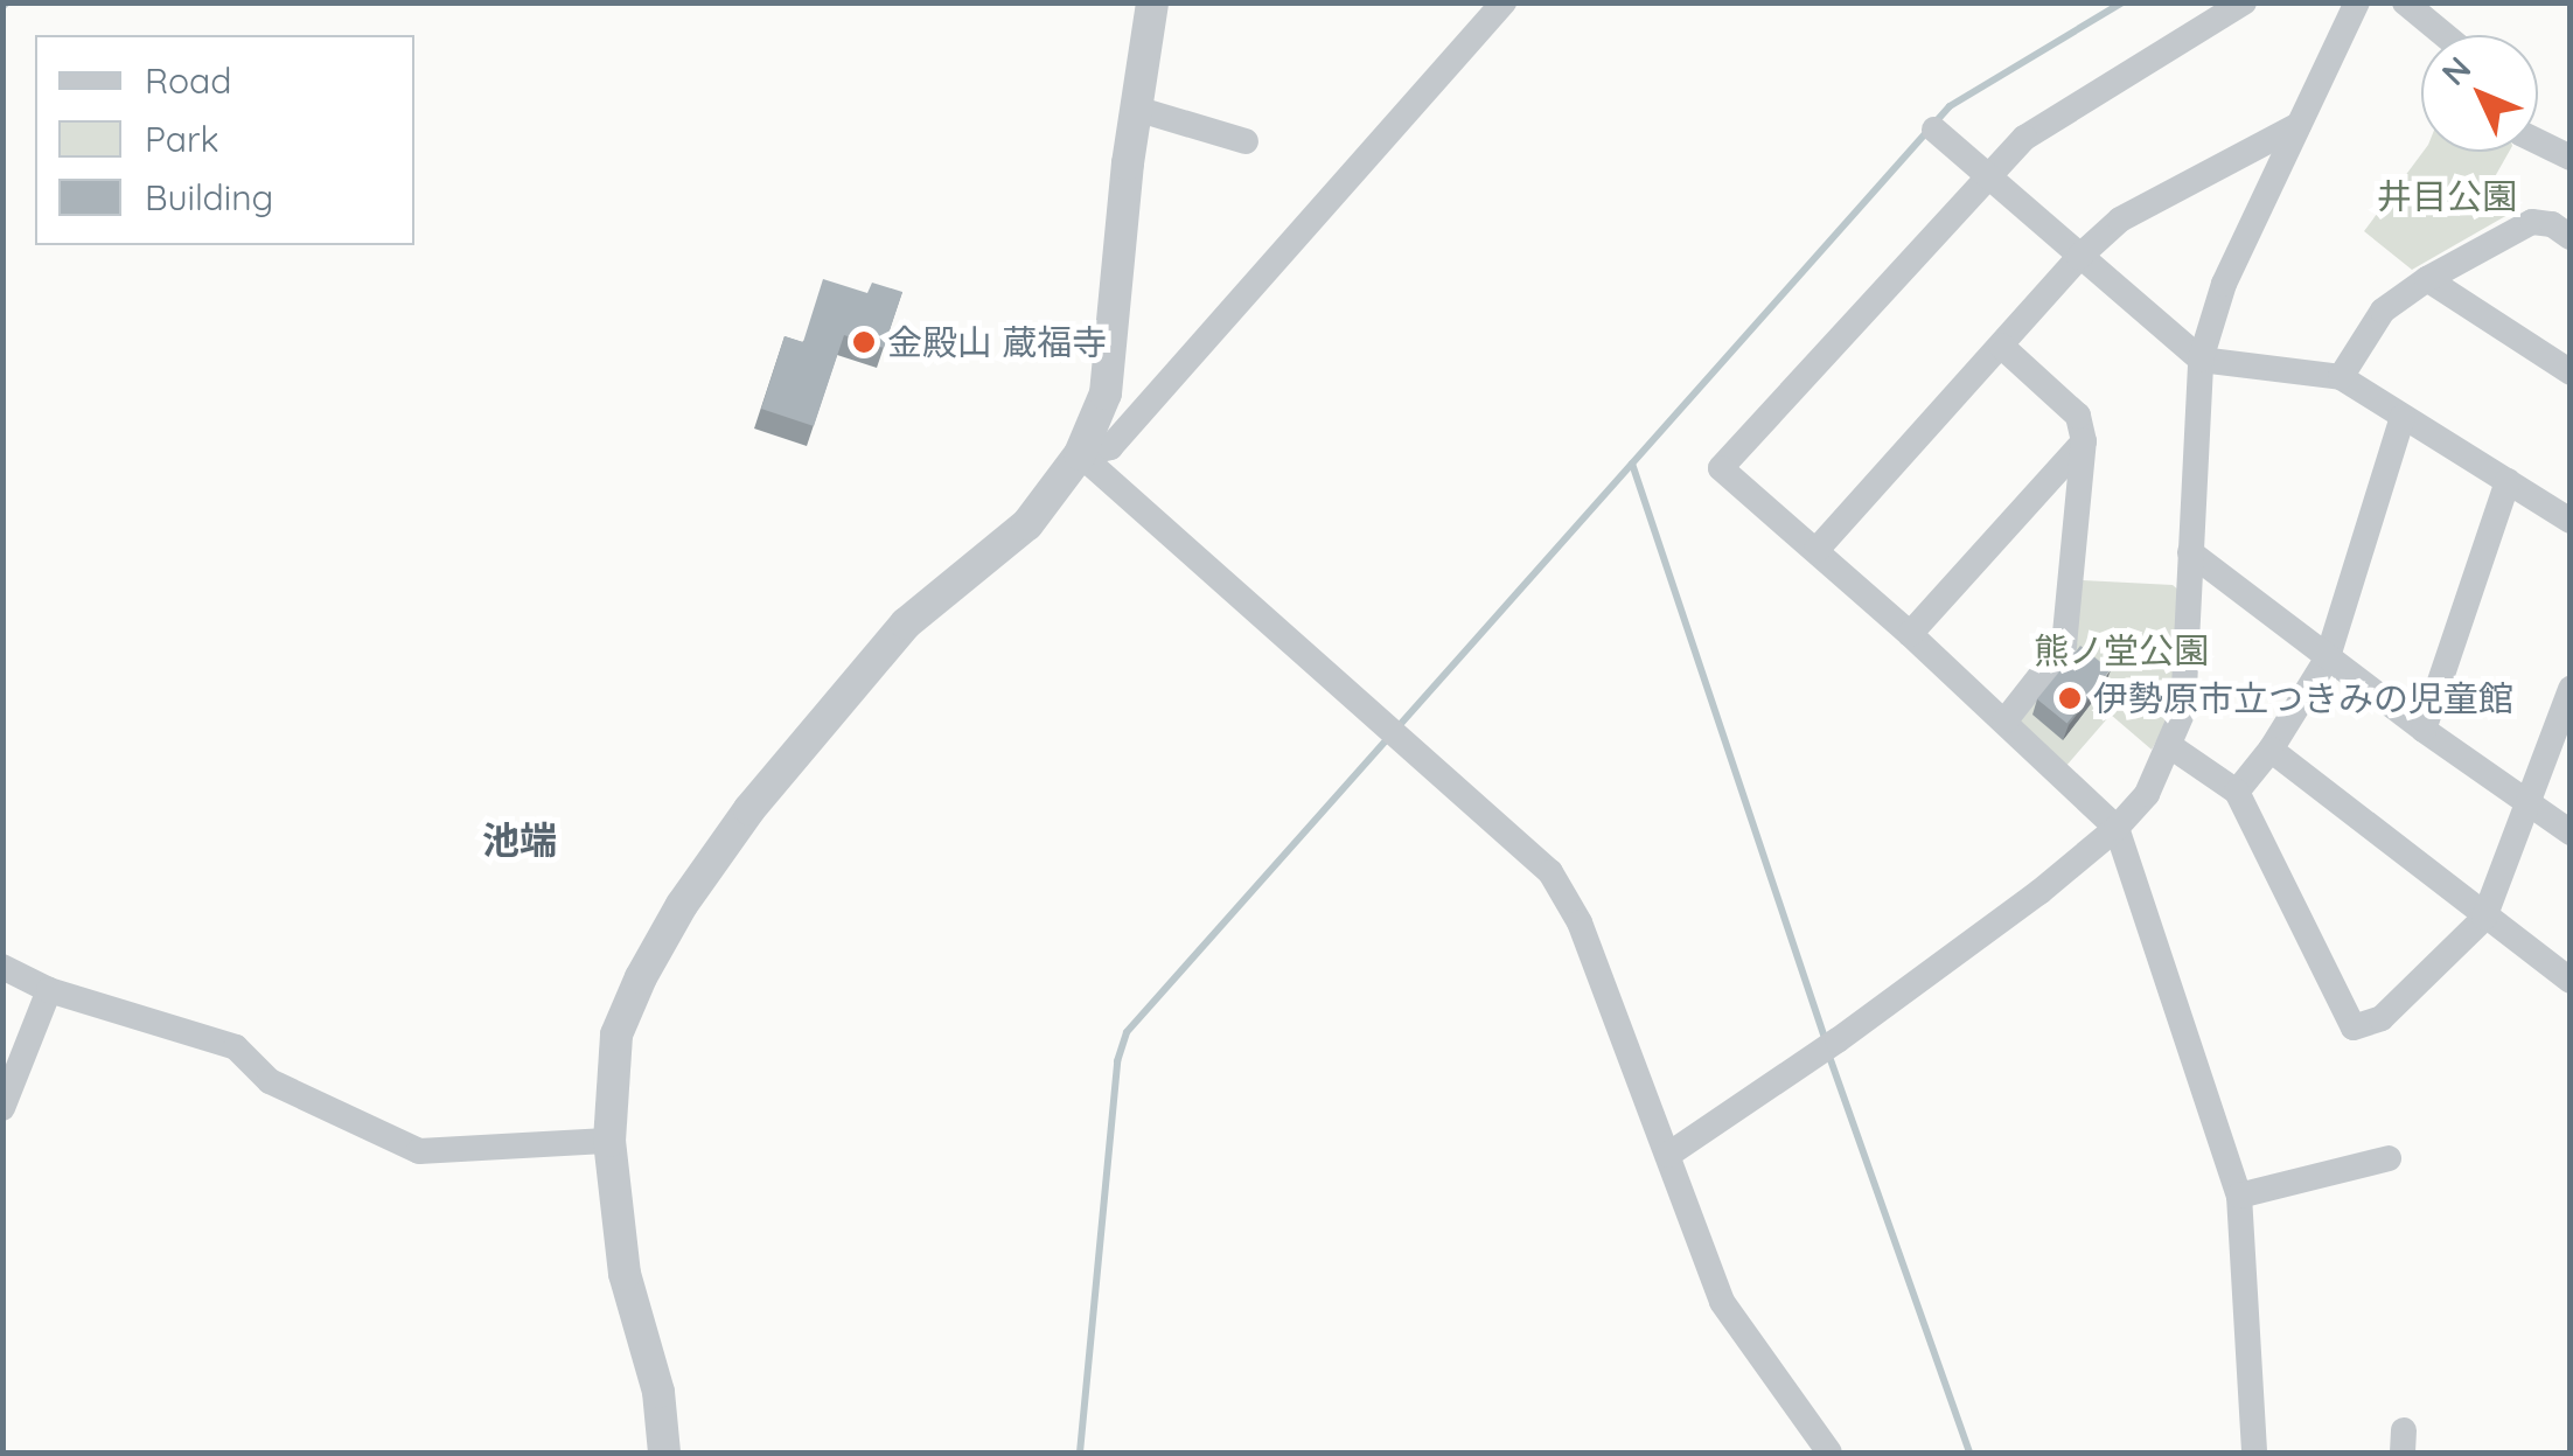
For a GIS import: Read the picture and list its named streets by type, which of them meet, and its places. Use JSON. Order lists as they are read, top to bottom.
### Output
{
  "districts": ["池端"],
  "parks": ["井目公園", "熊ノ堂公園"],
  "places": ["金殿山 蔵福寺", "伊勢原市立つきみの児童館"],
  "legend": ["Road", "Park", "Building"],
  "north": "top left"
}
